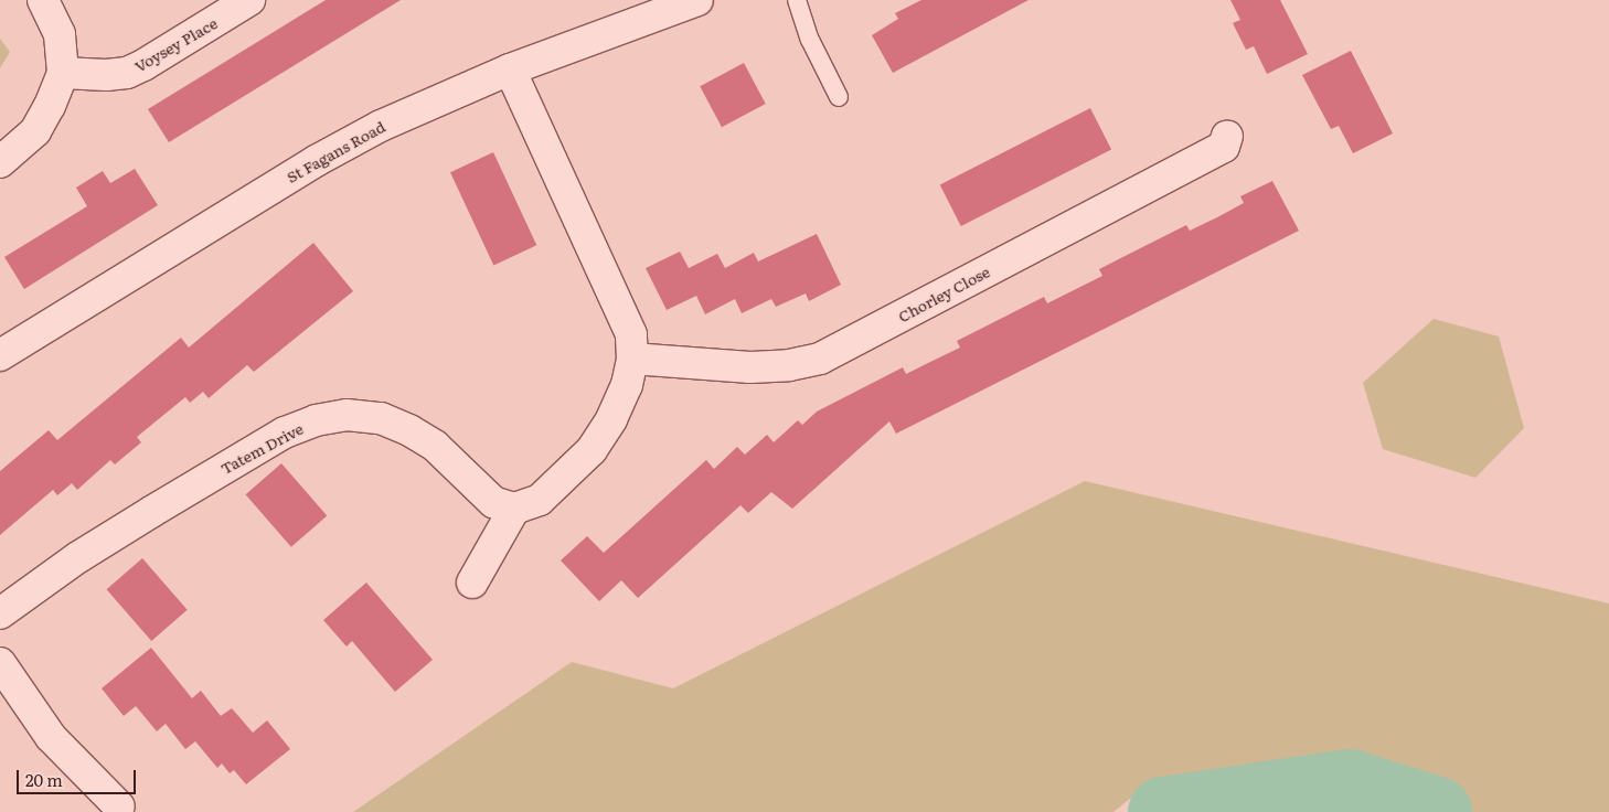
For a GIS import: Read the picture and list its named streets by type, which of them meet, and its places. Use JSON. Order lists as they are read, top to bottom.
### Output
{
  "streets": {
    "street": [
      "Voysey Place",
      "St Fagans Road",
      "Chorley Close",
      "Tatem Drive"
    ]
  },
  "scale_bar": "20 m"
}
